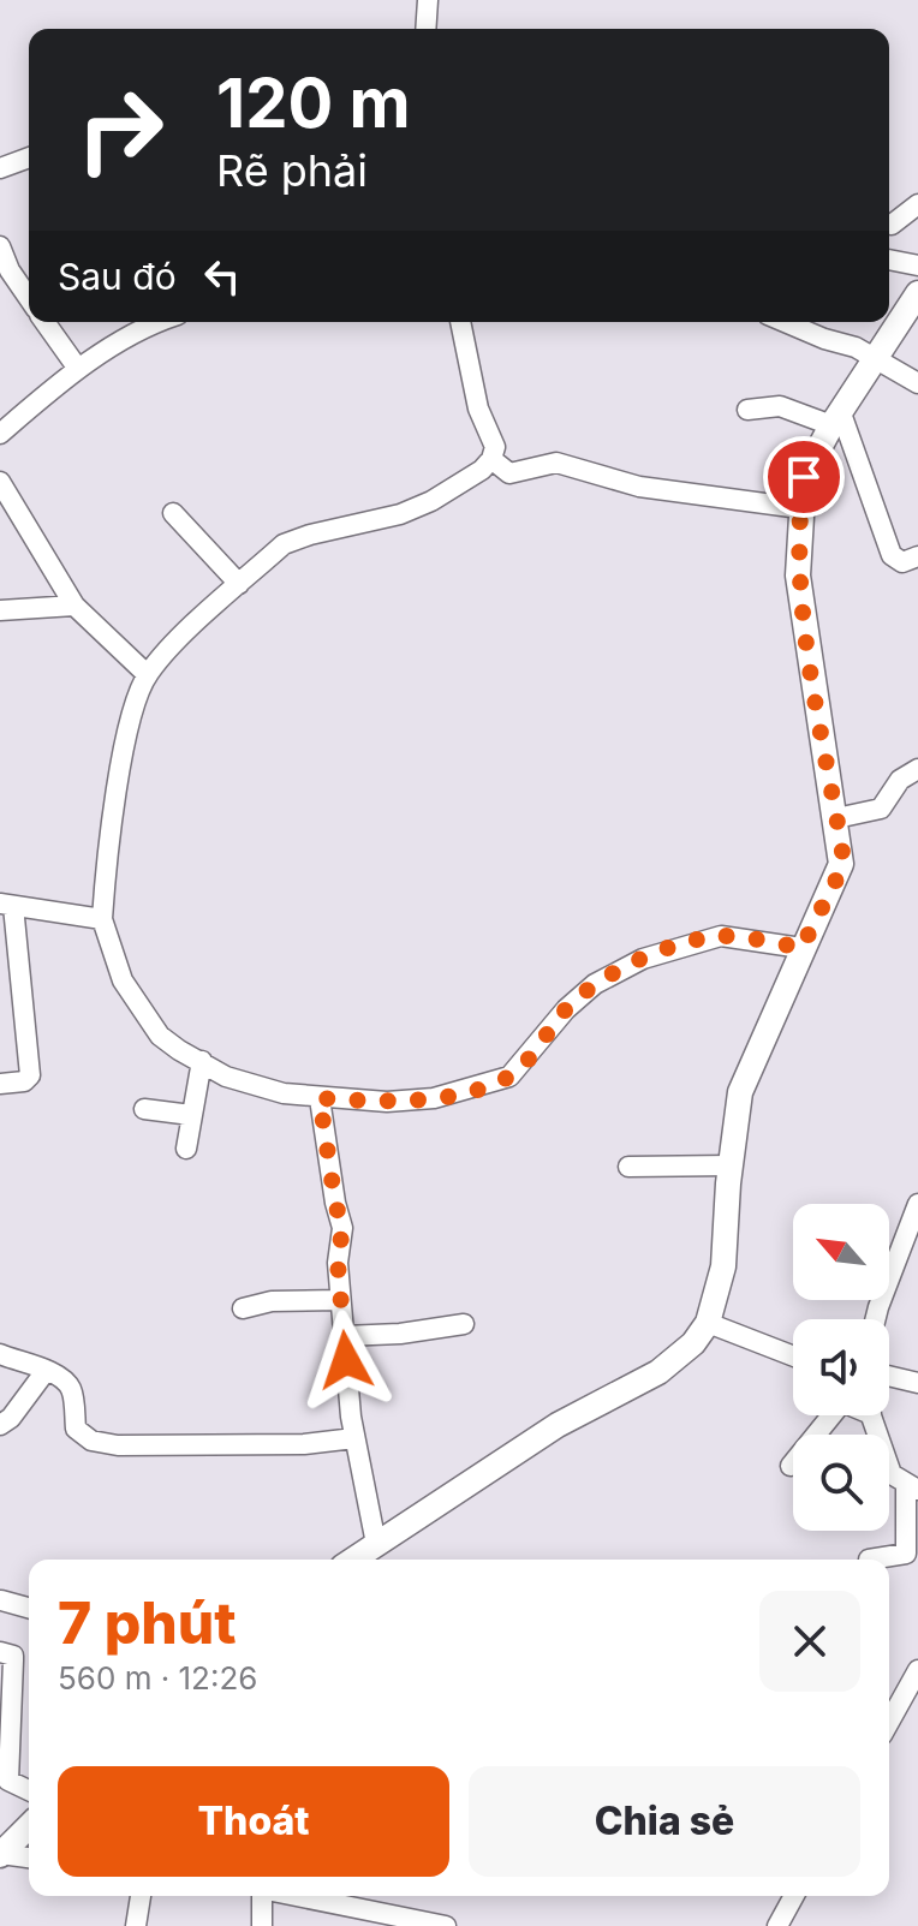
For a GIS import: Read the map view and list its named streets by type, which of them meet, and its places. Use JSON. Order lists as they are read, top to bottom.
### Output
{
  "north": "top left",
  "page": {
    "turn": ["120 m", "Rẽ phải"],
    "then": "Sau đó",
    "heading": ["7 phút", "560 m · 12:26"],
    "buttons": ["Thoát", "Chia sẻ"]
  }
}
